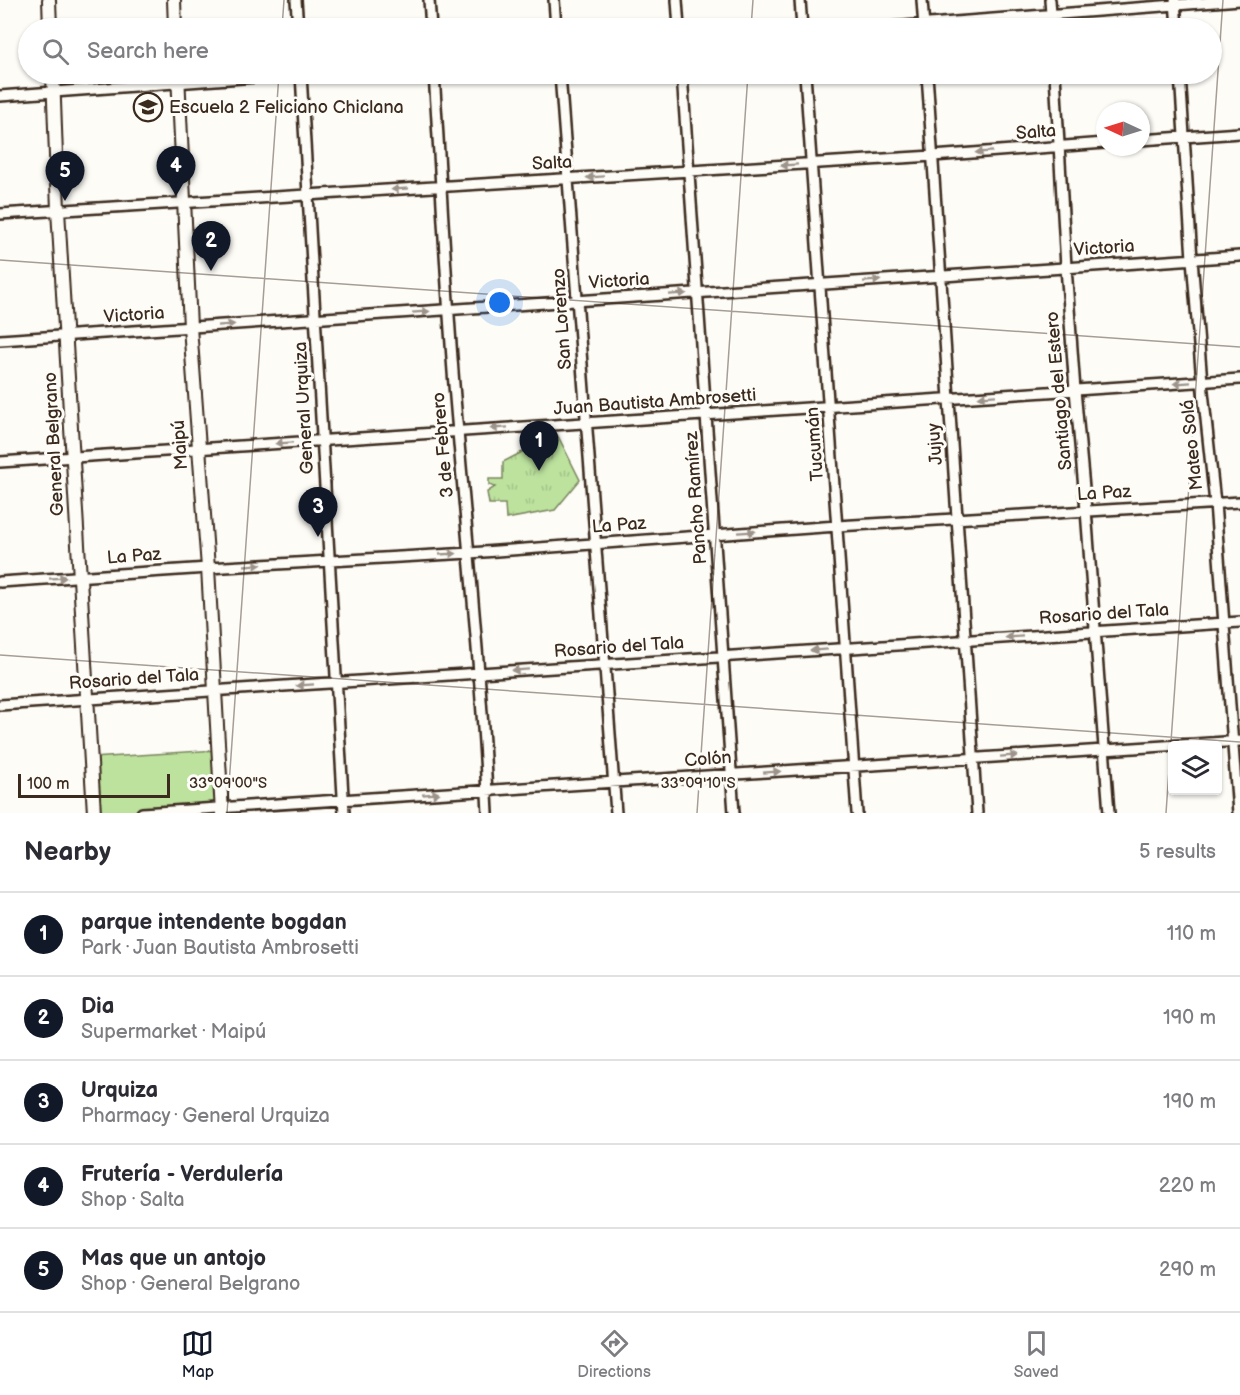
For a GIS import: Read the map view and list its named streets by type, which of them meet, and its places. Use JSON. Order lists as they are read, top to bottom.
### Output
{
  "streets": {
    "street": [
      "Salta",
      "Victoria",
      "San Lorenzo",
      "Santiago del Estero",
      "Juan Bautista Ambrosetti",
      "General Urquiza",
      "General Belgrano",
      "Tucumán",
      "Jujuy",
      "Maipú",
      "3 de Febrero",
      "Mateo Solá",
      "La Paz",
      "Pancho Ramírez",
      "Rosario del Tala",
      "Colón"
    ]
  },
  "crossings": [
    ["Salta", "San Lorenzo"],
    ["Salta", "Santiago del Estero"],
    ["Salta", "General Urquiza"],
    ["Salta", "General Belgrano"],
    ["Salta", "Tucumán"],
    ["Salta", "Jujuy"],
    ["Salta", "Maipú"],
    ["Salta", "3 de Febrero"],
    ["Salta", "Pancho Ramírez"],
    ["Victoria", "San Lorenzo"],
    ["Victoria", "Santiago del Estero"],
    ["Victoria", "General Urquiza"],
    ["Victoria", "General Belgrano"],
    ["Victoria", "Tucumán"],
    ["Victoria", "Jujuy"],
    ["Victoria", "Maipú"],
    ["Victoria", "3 de Febrero"],
    ["Victoria", "Mateo Solá"],
    ["Victoria", "Pancho Ramírez"],
    ["San Lorenzo", "Juan Bautista Ambrosetti"],
    ["San Lorenzo", "La Paz"],
    ["San Lorenzo", "Rosario del Tala"],
    ["San Lorenzo", "Colón"],
    ["Santiago del Estero", "Juan Bautista Ambrosetti"],
    ["Santiago del Estero", "La Paz"],
    ["Santiago del Estero", "Rosario del Tala"],
    ["Santiago del Estero", "Colón"],
    ["Juan Bautista Ambrosetti", "General Urquiza"],
    ["Juan Bautista Ambrosetti", "General Belgrano"],
    ["Juan Bautista Ambrosetti", "Tucumán"],
    ["Juan Bautista Ambrosetti", "Jujuy"],
    ["Juan Bautista Ambrosetti", "Maipú"],
    ["Juan Bautista Ambrosetti", "3 de Febrero"],
    ["Juan Bautista Ambrosetti", "Mateo Solá"],
    ["Juan Bautista Ambrosetti", "Pancho Ramírez"],
    ["General Urquiza", "La Paz"],
    ["General Urquiza", "Rosario del Tala"],
    ["General Urquiza", "Colón"],
    ["General Belgrano", "La Paz"],
    ["General Belgrano", "Rosario del Tala"],
    ["Tucumán", "La Paz"],
    ["Tucumán", "Rosario del Tala"],
    ["Tucumán", "Colón"],
    ["Jujuy", "La Paz"],
    ["Jujuy", "Rosario del Tala"],
    ["Jujuy", "Colón"],
    ["Maipú", "La Paz"],
    ["Maipú", "Rosario del Tala"],
    ["Maipú", "Colón"],
    ["3 de Febrero", "La Paz"],
    ["3 de Febrero", "Rosario del Tala"],
    ["3 de Febrero", "Colón"],
    ["Mateo Solá", "La Paz"],
    ["Mateo Solá", "Rosario del Tala"],
    ["Mateo Solá", "Colón"],
    ["La Paz", "Pancho Ramírez"],
    ["Pancho Ramírez", "Rosario del Tala"],
    ["Pancho Ramírez", "Colón"]
  ],
  "one_way": [
    "Salta",
    "Victoria",
    "Juan Bautista Ambrosetti",
    "La Paz",
    "Rosario del Tala",
    "Colón"
  ],
  "places": {
    "school or university": ["Escuela 2 Feliciano Chiclana"]
  },
  "scale_bar": "100 m",
  "north": "left",
  "page": {
    "search": "Search here",
    "pins": [
      "4",
      "5",
      "2",
      "1",
      "3"
    ],
    "scale": "100 m",
    "heading": ["Nearby", "5 results"],
    "list": [
      {
        "mark": "1",
        "name": "parque intendente bogdan",
        "note": "Park · Juan Bautista Ambrosetti",
        "value": "110 m"
      },
      {
        "mark": "2",
        "name": "Dia",
        "note": "Supermarket · Maipú",
        "value": "190 m"
      },
      {
        "mark": "3",
        "name": "Urquiza",
        "note": "Pharmacy · General Urquiza",
        "value": "190 m"
      },
      {
        "mark": "4",
        "name": "Frutería - Verdulería",
        "note": "Shop · Salta",
        "value": "220 m"
      },
      {
        "mark": "5",
        "name": "Mas que un antojo",
        "note": "Shop · General Belgrano",
        "value": "290 m"
      }
    ],
    "nav": ["Map", "Directions", "Saved"]
  },
  "coordinates": ["33°09'00\"S", "33°09'10\"S"]
}
